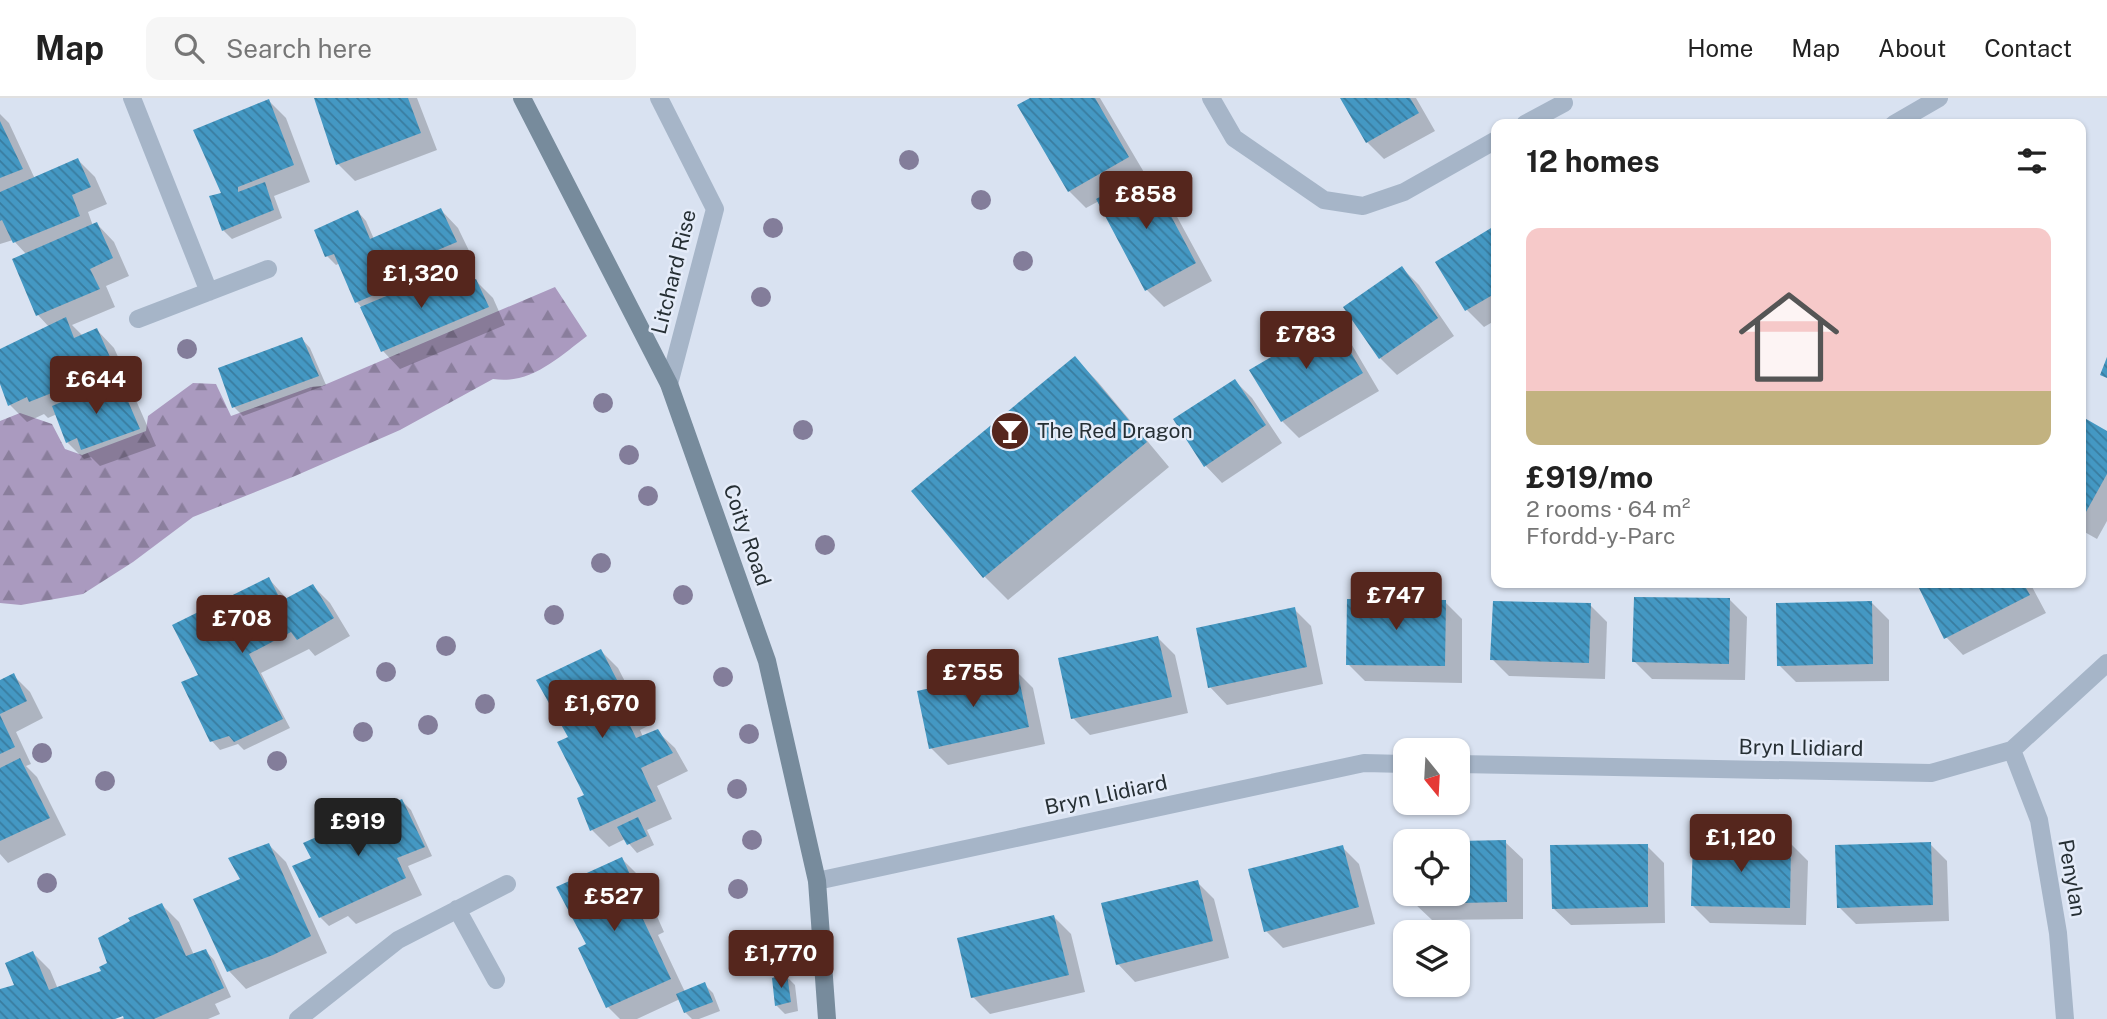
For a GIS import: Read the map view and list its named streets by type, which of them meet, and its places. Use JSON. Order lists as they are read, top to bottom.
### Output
{
  "streets": {
    "main road": ["Coity Road"],
    "street": ["Litchard Rise", "Bryn Llidiard", "Penylan"]
  },
  "crossings": [
    ["Litchard Rise", "Coity Road"],
    ["Coity Road", "Bryn Llidiard"],
    ["Bryn Llidiard", "Penylan"]
  ],
  "places": {
    "bar": ["The Red Dragon"]
  },
  "north": "bottom",
  "page": {
    "header": "Map",
    "search": "Search here",
    "nav": [
      "Home",
      "Map",
      "About",
      "Contact"
    ],
    "heading": "12 homes",
    "price": [
      "£858",
      "£1,320",
      "£783",
      "£644",
      "£747",
      "£708",
      "£755",
      "£1,670",
      "£919",
      "£1,120",
      "£527",
      "£1,770"
    ],
    "list": [
      {
        "name": "£919/mo",
        "note": "2 rooms · 64 m² · Ffordd-y-Parc"
      }
    ]
  }
}
